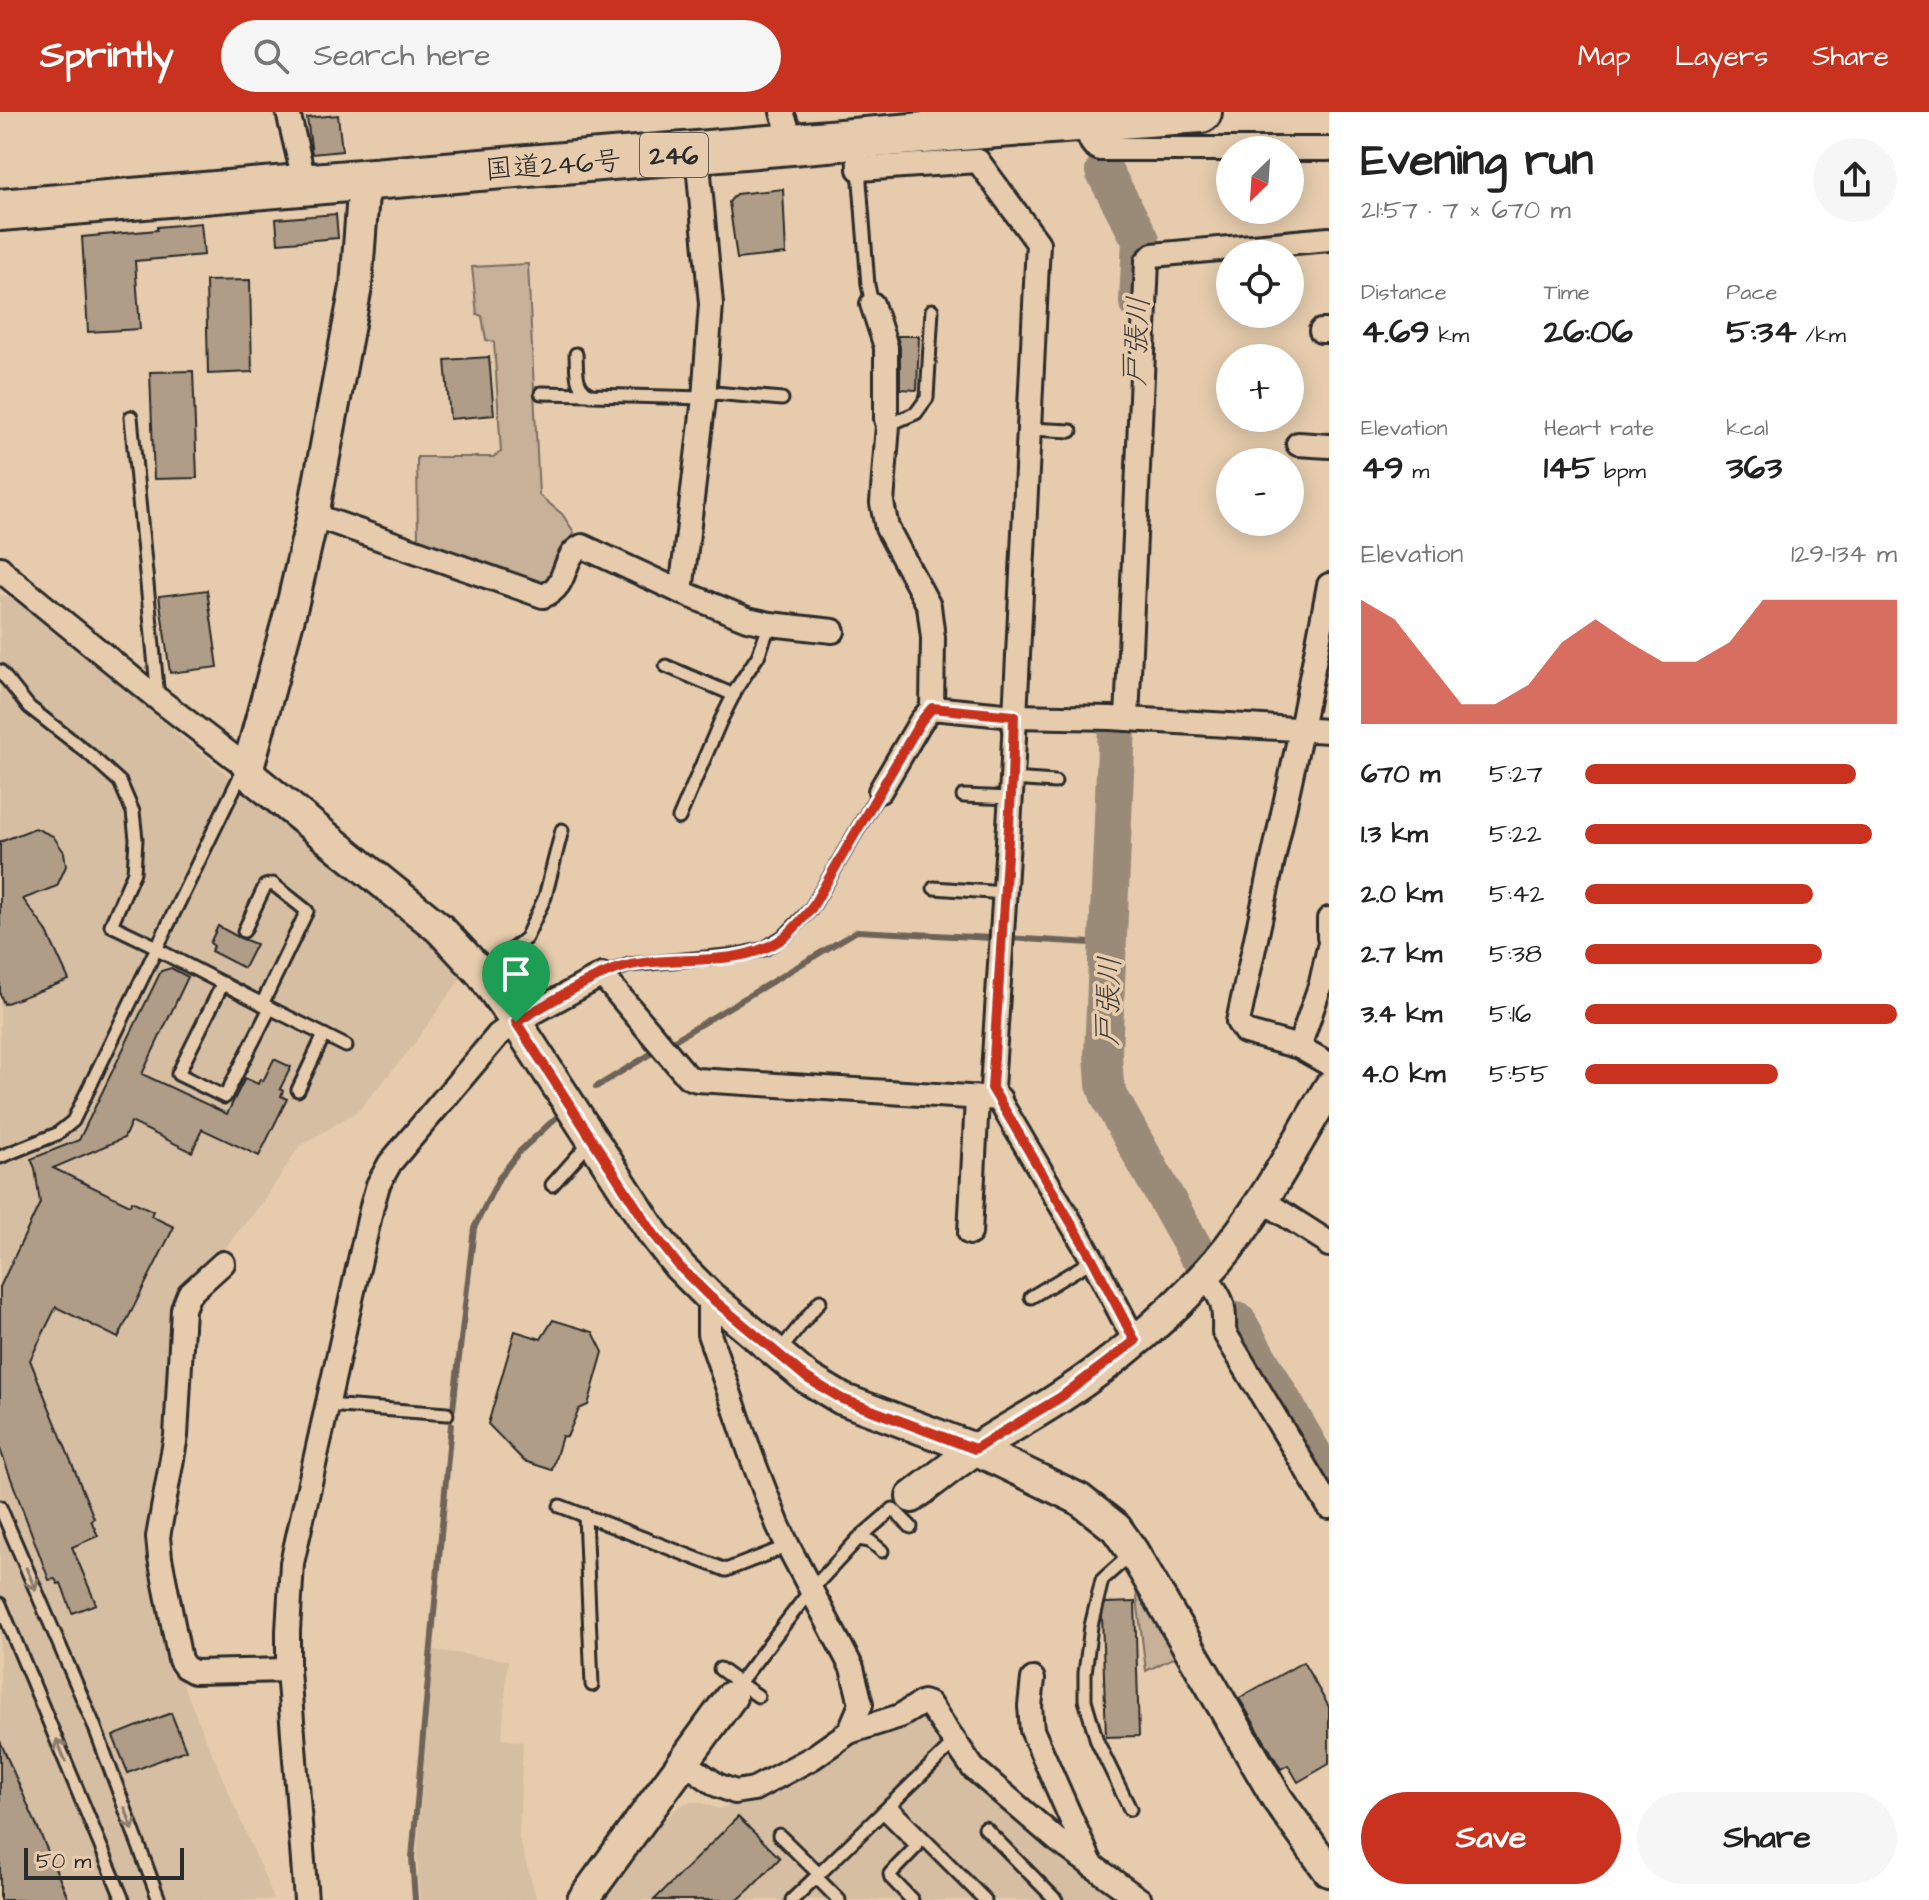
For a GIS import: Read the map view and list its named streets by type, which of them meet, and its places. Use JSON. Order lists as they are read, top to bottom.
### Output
{
  "streets": {
    "highway": ["246", "国道246号"]
  },
  "water": ["戸張川"],
  "scale_bar": "50 m",
  "north": "bottom left",
  "page": {
    "header": "Sprintly",
    "search": "Search here",
    "nav": ["Map", "Layers", "Share"],
    "heading": ["Evening run", "21:57 · 7 × 670 m"],
    "map_buttons": ["+", "−"],
    "stats": [
      ["Distance", "4.69 km"],
      ["Time", "26:06"],
      ["Pace", "5:34 /km"],
      ["Elevation", "49 m"],
      ["Heart rate", "145 bpm"],
      ["kcal", "363"]
    ],
    "chart": ["Elevation", "129–134 m"],
    "list": [
      {
        "name": "670 m",
        "note": "5:27"
      },
      {
        "name": "1.3 km",
        "note": "5:22"
      },
      {
        "name": "2.0 km",
        "note": "5:42"
      },
      {
        "name": "2.7 km",
        "note": "5:38"
      },
      {
        "name": "3.4 km",
        "note": "5:16"
      },
      {
        "name": "4.0 km",
        "note": "5:55"
      }
    ],
    "buttons": ["Save", "Share"],
    "scale": "50 m"
  }
}
